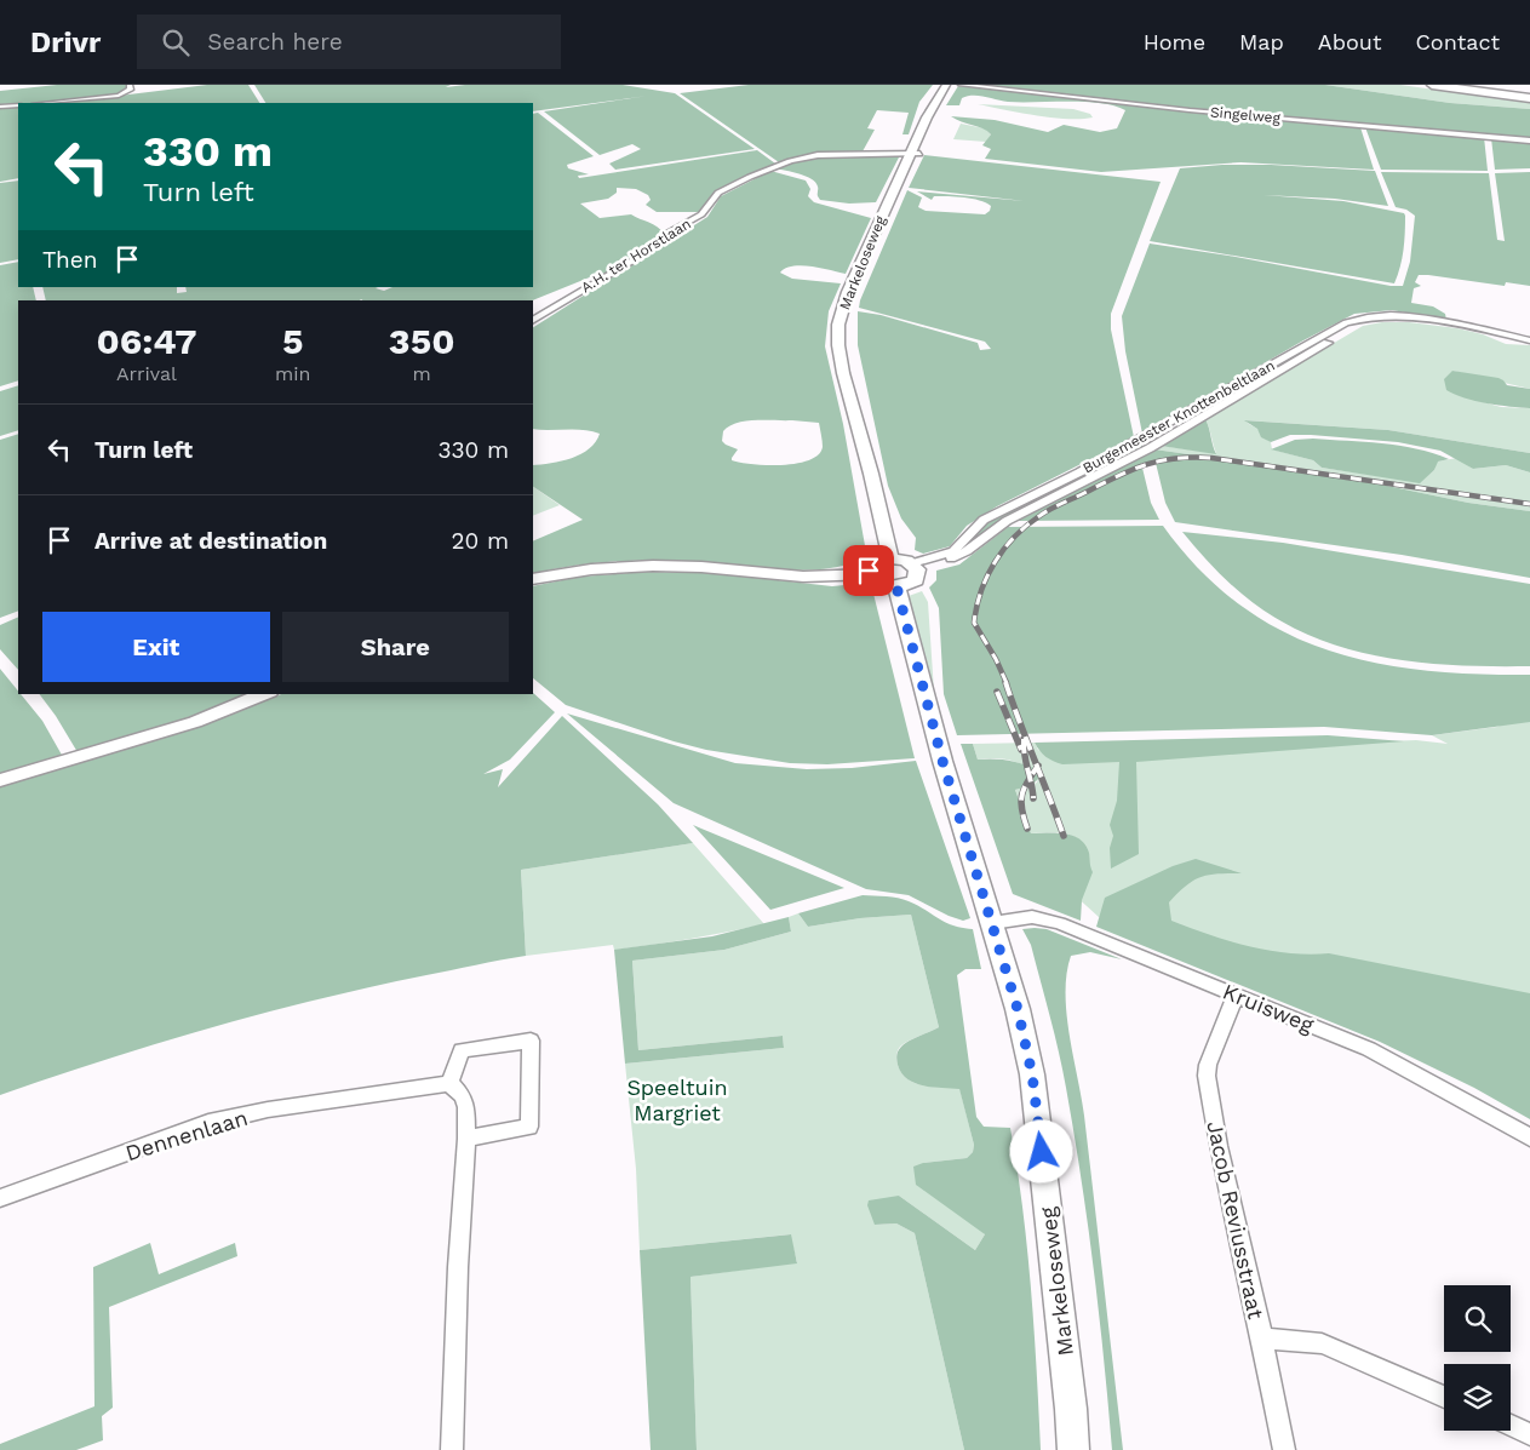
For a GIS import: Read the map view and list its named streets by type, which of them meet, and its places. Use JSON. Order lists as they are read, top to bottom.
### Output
{
  "streets": {
    "main road": ["Markeloseweg"],
    "street": [
      "Singelweg",
      "A.H. ter Horstlaan",
      "Burgemeester Knottenbeltlaan",
      "Kruisweg",
      "Dennenlaan",
      "Jacob Reviusstraat"
    ]
  },
  "crossings": [
    ["A.H. ter Horstlaan", "Markeloseweg"],
    ["Markeloseweg", "Kruisweg"],
    ["Kruisweg", "Jacob Reviusstraat"]
  ],
  "parks": ["Speeltuin Margriet"],
  "page": {
    "header": "Drivr",
    "search": "Search here",
    "nav": [
      "Home",
      "Map",
      "About",
      "Contact"
    ],
    "turn": ["330 m", "Turn left"],
    "then": "Then",
    "eta": [
      "06:47",
      "Arrival",
      "5",
      "min",
      "350",
      "m"
    ],
    "list": [
      {
        "name": "Turn left",
        "value": "330 m"
      },
      {
        "name": "Arrive at destination",
        "value": "20 m"
      }
    ],
    "buttons": ["Exit", "Share"]
  }
}
